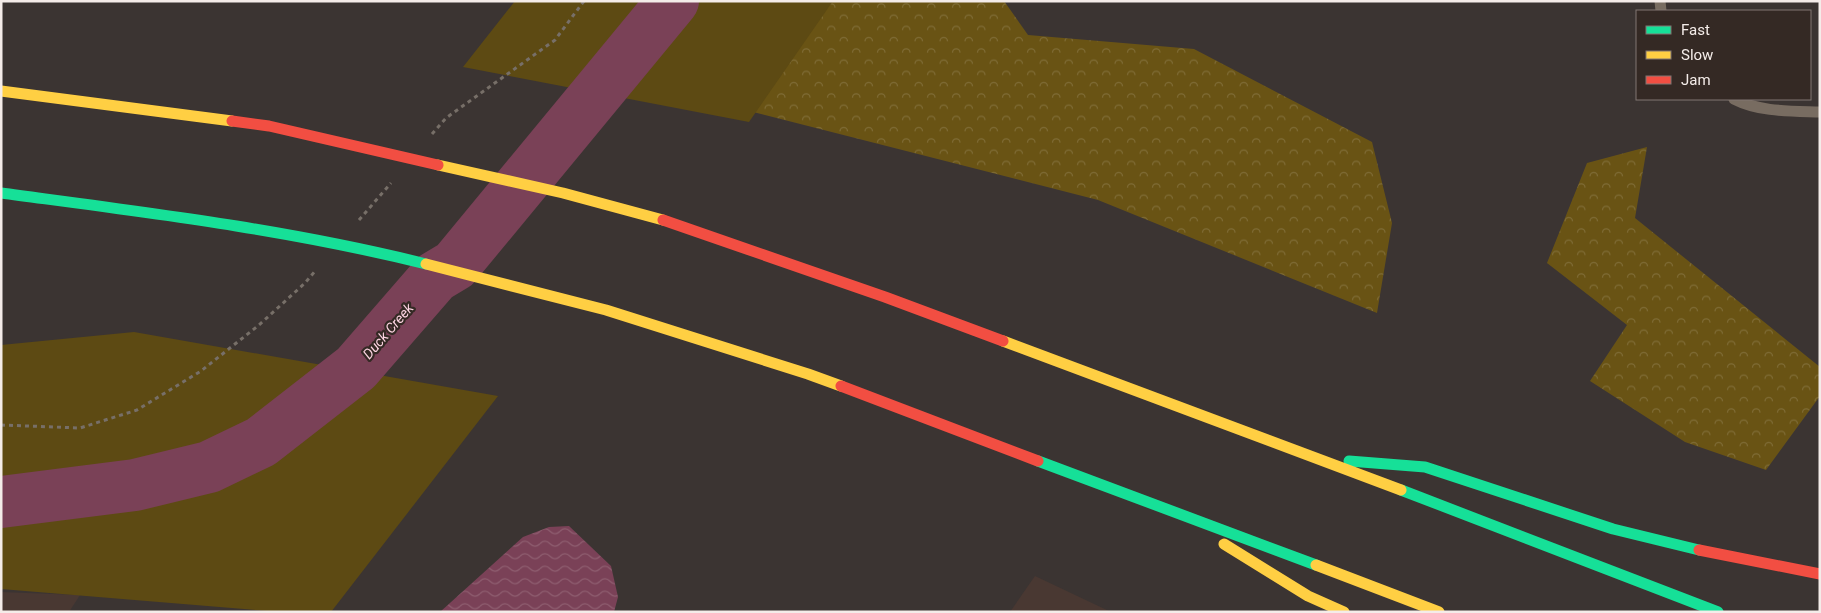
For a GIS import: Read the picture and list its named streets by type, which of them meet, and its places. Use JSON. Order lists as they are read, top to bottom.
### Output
{
  "water": ["Duck Creek"],
  "legend": ["Fast", "Slow", "Jam"]
}
